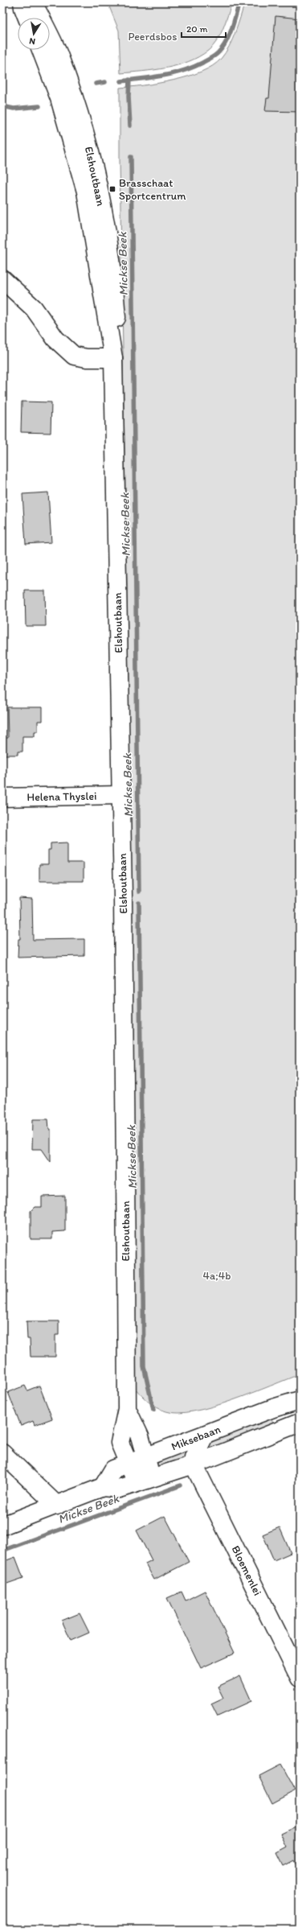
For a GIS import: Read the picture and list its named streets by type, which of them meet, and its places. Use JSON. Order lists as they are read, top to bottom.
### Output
{
  "streets": {
    "main road": [
      "Elshoutbaan",
      "Helena Thyslei",
      "Miksebaan",
      "Bloemenlei"
    ]
  },
  "crossings": [
    ["Elshoutbaan", "Helena Thyslei"],
    ["Elshoutbaan", "Miksebaan"],
    ["Miksebaan", "Bloemenlei"]
  ],
  "water": ["Mickse Beek"],
  "parks": ["Peerdsbos", "4a;4b"],
  "places": {
    "transit": ["Brasschaat Sportcentrum"]
  },
  "scale_bar": "20 m",
  "north": "bottom"
}
